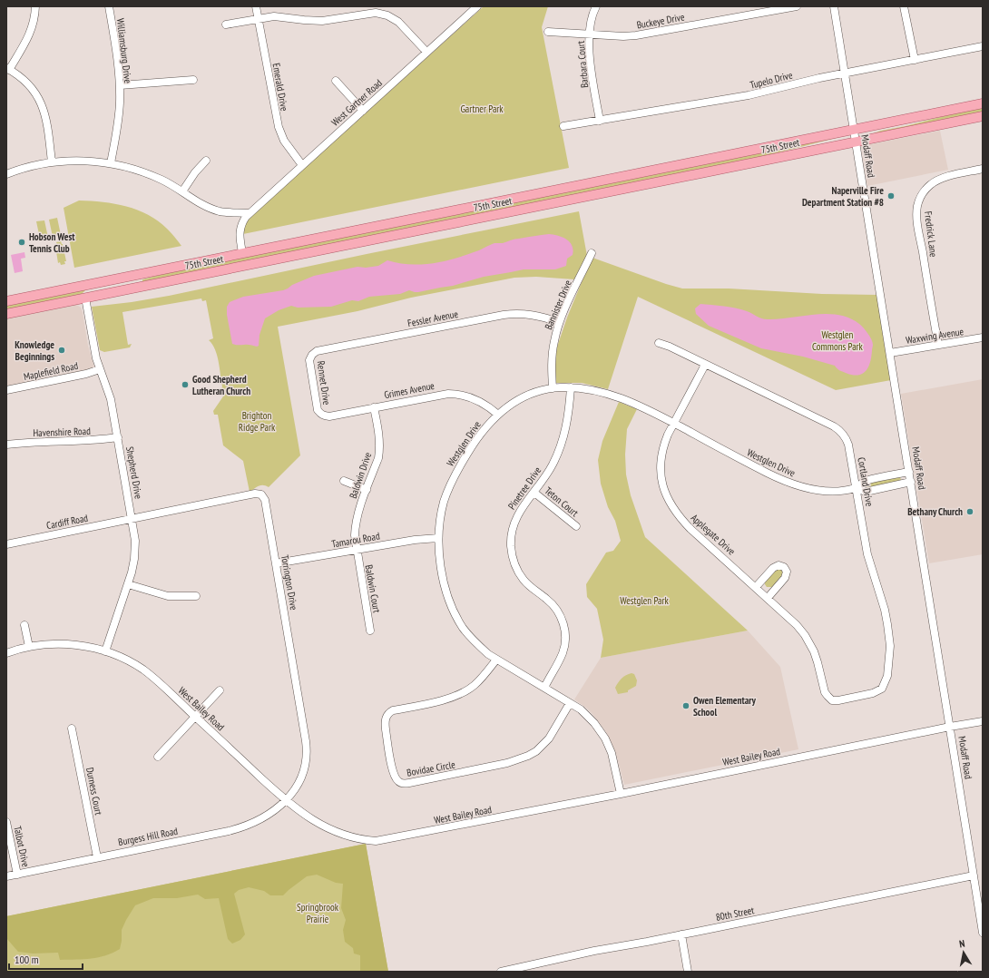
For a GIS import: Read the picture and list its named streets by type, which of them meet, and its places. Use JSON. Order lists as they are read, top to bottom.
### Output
{
  "streets": {
    "main road": ["75th Street"],
    "street": [
      "Buckeye Drive",
      "Williamsburg Drive",
      "Barbara Court",
      "Tupelo Drive",
      "Emerald Drive",
      "West Gartner Road",
      "Modaff Road",
      "Fredrick Lane",
      "Bannister Drive",
      "Fessler Avenue",
      "Waxwing Avenue",
      "Maplefield Road",
      "Rennet Drive",
      "Grimes Avenue",
      "Havenshire Road",
      "Westglen Drive",
      "Shepherd Drive",
      "Baldwin Drive",
      "Cortland Drive",
      "Pinetree Drive",
      "Teton Court",
      "Cardiff Road",
      "Applegate Drive",
      "Tamarou Road",
      "Torrington Drive",
      "Baldwin Court",
      "West Bailey Road",
      "Bovidae Circle",
      "Durness Court",
      "Burgess Hill Road",
      "Talbot Drive",
      "80th Street"
    ]
  },
  "crossings": [
    ["Buckeye Drive", "Barbara Court"],
    ["Barbara Court", "Tupelo Drive"],
    ["Tupelo Drive", "Modaff Road"],
    ["Emerald Drive", "West Gartner Road"],
    ["West Gartner Road", "75th Street"],
    ["75th Street", "Modaff Road"],
    ["75th Street", "Shepherd Drive"],
    ["Modaff Road", "Waxwing Avenue"],
    ["Modaff Road", "Westglen Drive"],
    ["Modaff Road", "West Bailey Road"],
    ["Modaff Road", "80th Street"],
    ["Fredrick Lane", "Waxwing Avenue"],
    ["Bannister Drive", "Fessler Avenue"],
    ["Bannister Drive", "Westglen Drive"],
    ["Fessler Avenue", "Rennet Drive"],
    ["Maplefield Road", "Shepherd Drive"],
    ["Rennet Drive", "Grimes Avenue"],
    ["Grimes Avenue", "Westglen Drive"],
    ["Grimes Avenue", "Baldwin Drive"],
    ["Havenshire Road", "Shepherd Drive"],
    ["Westglen Drive", "Cortland Drive"],
    ["Westglen Drive", "Pinetree Drive"],
    ["Westglen Drive", "Applegate Drive"],
    ["Westglen Drive", "Tamarou Road"],
    ["Westglen Drive", "West Bailey Road"],
    ["Westglen Drive", "Bovidae Circle"],
    ["Shepherd Drive", "Cardiff Road"],
    ["Shepherd Drive", "Torrington Drive"],
    ["Shepherd Drive", "West Bailey Road"],
    ["Baldwin Drive", "Tamarou Road"],
    ["Baldwin Drive", "Baldwin Court"],
    ["Cortland Drive", "Applegate Drive"],
    ["Pinetree Drive", "Teton Court"],
    ["Cardiff Road", "Torrington Drive"],
    ["Tamarou Road", "Torrington Drive"],
    ["Tamarou Road", "Baldwin Court"],
    ["Torrington Drive", "West Bailey Road"],
    ["Torrington Drive", "Burgess Hill Road"],
    ["West Bailey Road", "Burgess Hill Road"],
    ["Durness Court", "Burgess Hill Road"],
    ["Burgess Hill Road", "Talbot Drive"]
  ],
  "parks": [
    "Gartner Park",
    "Westglen Commons Park",
    "Brighton Ridge Park",
    "Westglen Park",
    "Springbrook Prairie"
  ],
  "places": [
    "Naperville Fire Department Station #8",
    "Hobson West Tennis Club",
    "Knowledge Beginnings",
    "Good Shepherd Lutheran Church",
    "Bethany Church",
    "Owen Elementary School"
  ],
  "scale_bar": "100 m",
  "north": "top"
}
